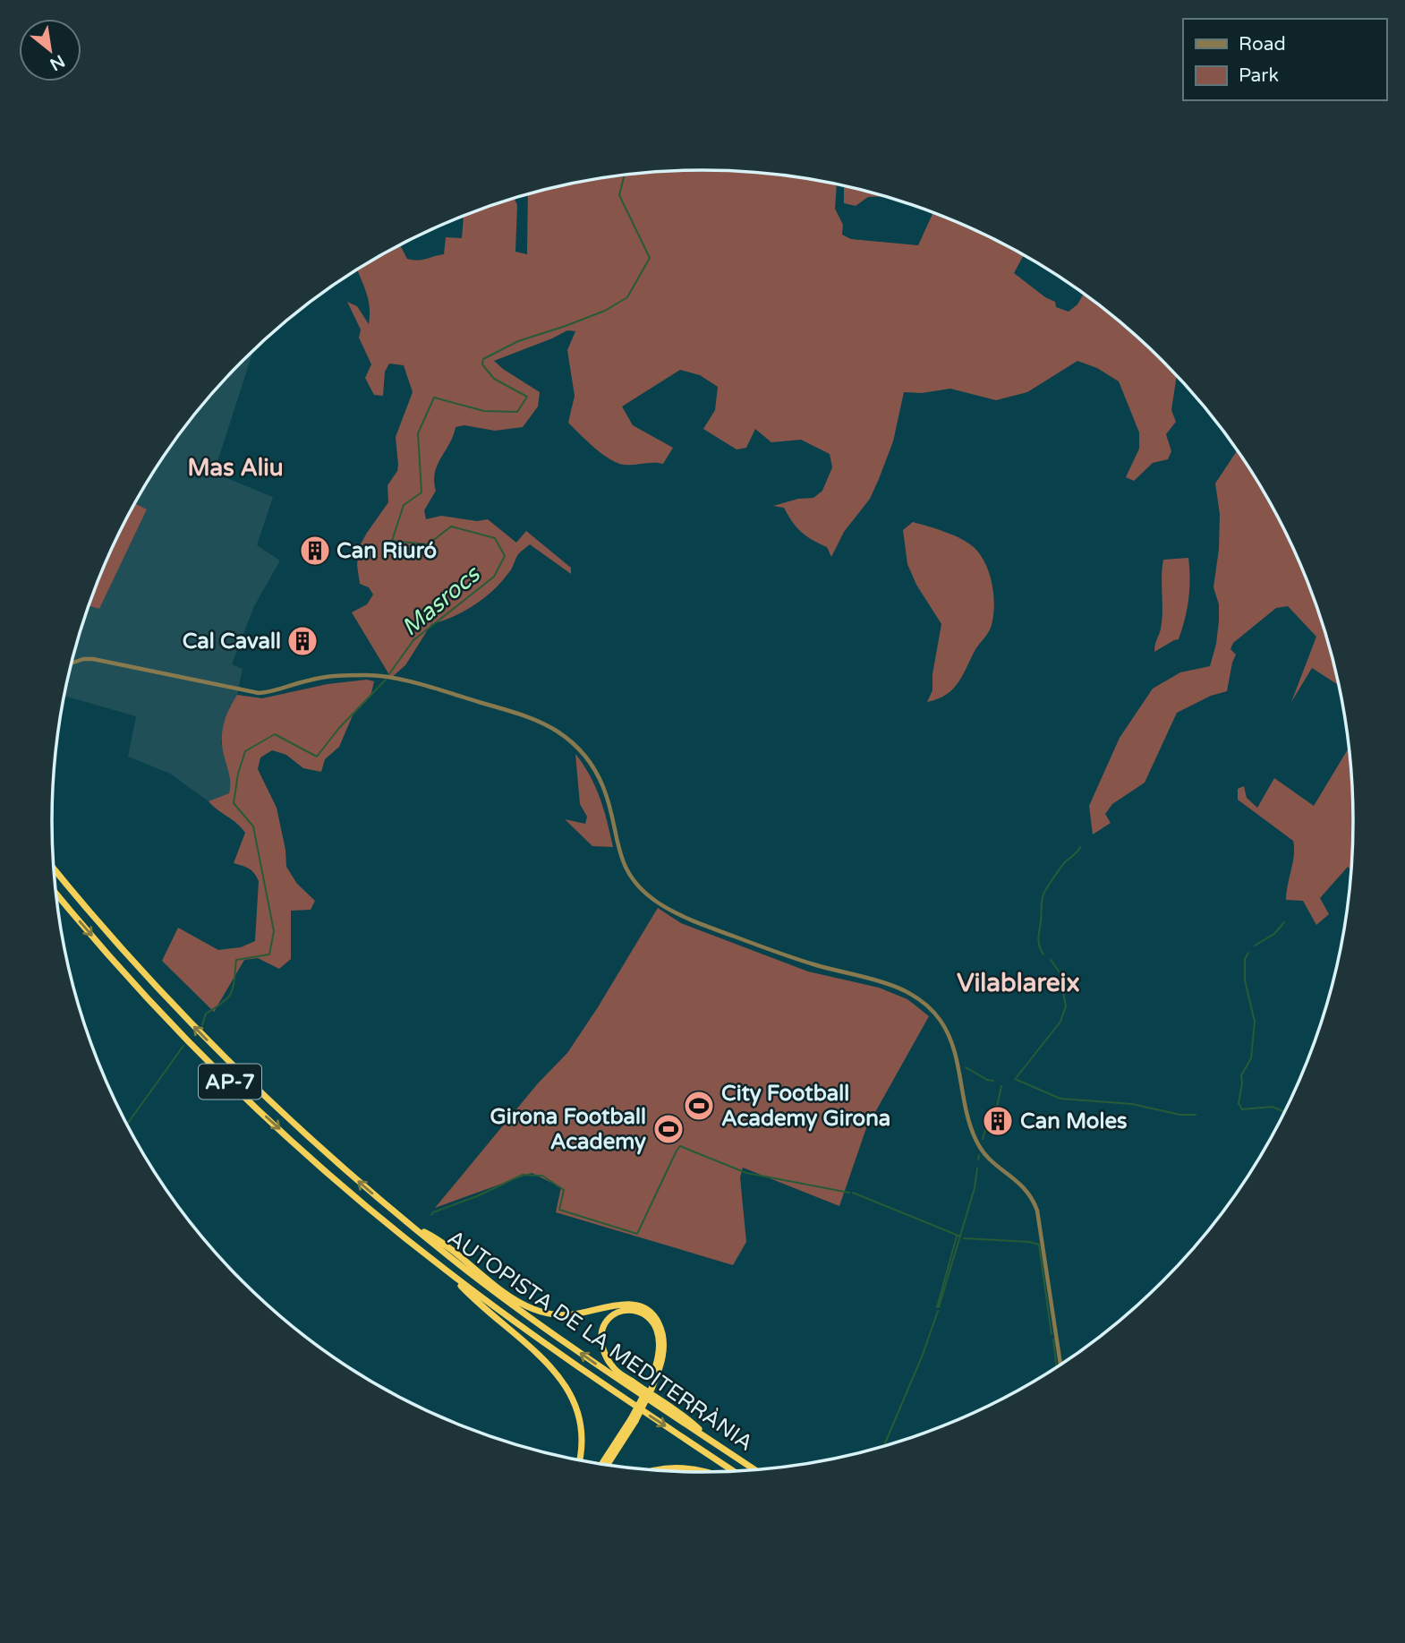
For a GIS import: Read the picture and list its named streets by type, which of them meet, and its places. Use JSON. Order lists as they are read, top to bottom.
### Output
{
  "streets": {
    "highway": ["AP-7", "AUTOPISTA DE LA MEDITERRÀNIA"]
  },
  "districts": ["Mas Aliu", "Vilablareix"],
  "water": ["Masrocs"],
  "places": {
    "building": ["Can Riuró", "Cal Cavall", "Can Moles"],
    "sports": ["City Football Academy Girona", "Girona Football Academy"]
  },
  "legend": ["Road", "Park"],
  "north": "bottom right"
}
